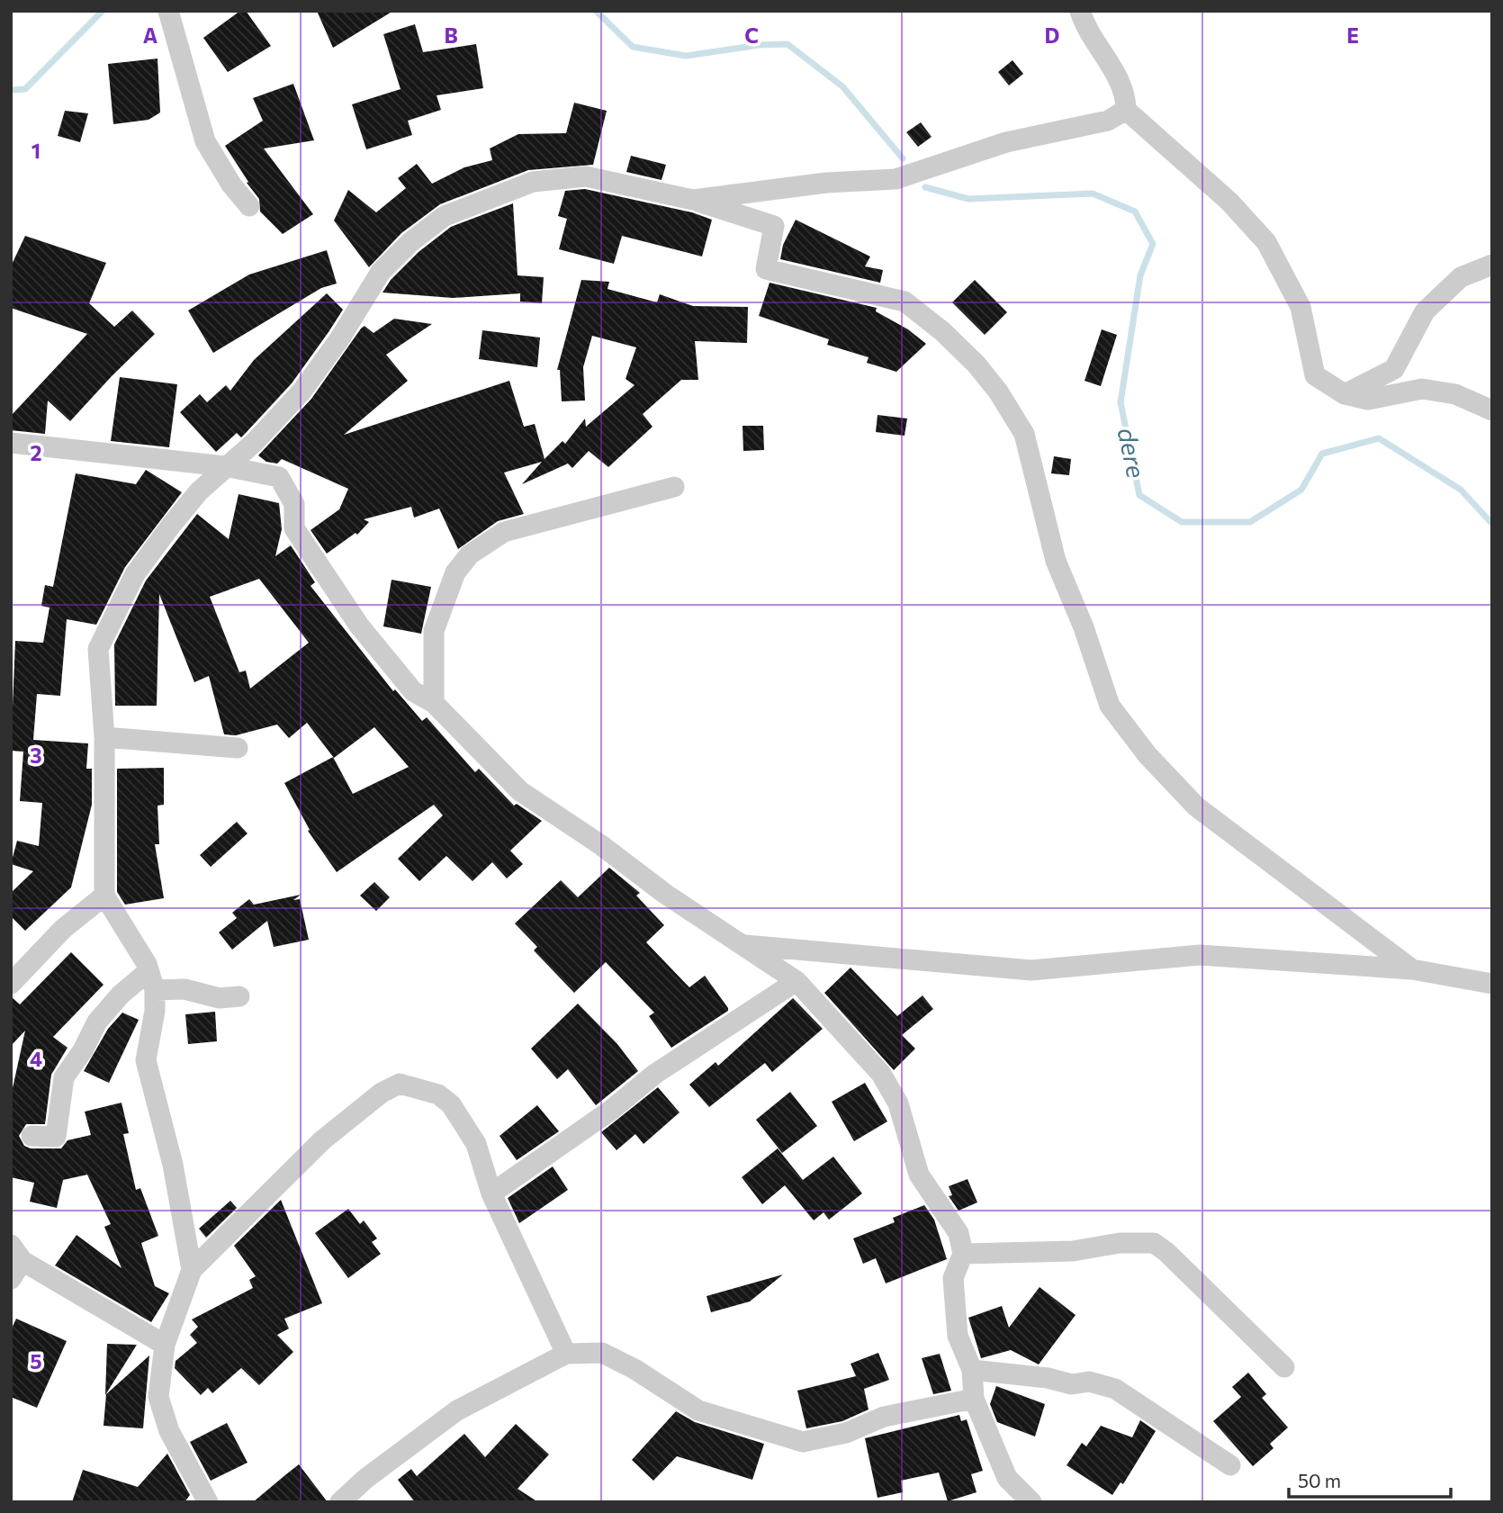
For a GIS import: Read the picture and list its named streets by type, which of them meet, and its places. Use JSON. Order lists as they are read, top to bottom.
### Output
{
  "water": ["dere"],
  "scale_bar": "50 m",
  "grid": {
    "columns": [
      "A",
      "B",
      "C",
      "D",
      "E"
    ],
    "rows": [
      "1",
      "2",
      "3",
      "4",
      "5"
    ]
  }
}
